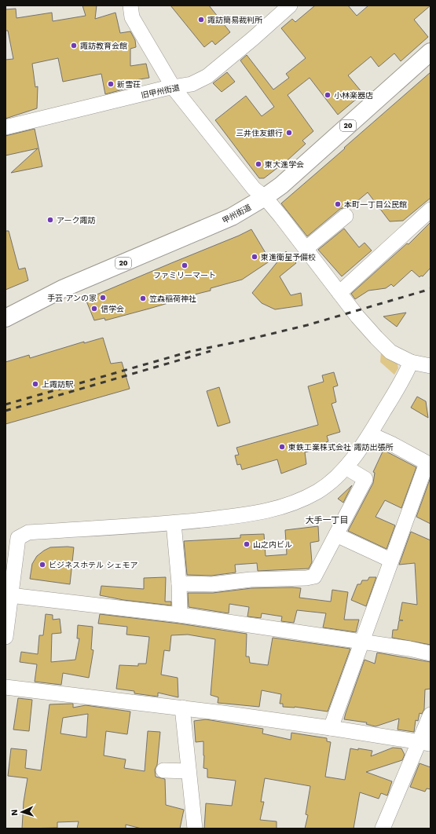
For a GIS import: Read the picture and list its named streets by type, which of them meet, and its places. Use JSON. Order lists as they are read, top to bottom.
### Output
{
  "streets": {
    "highway": ["20", "甲州街道"],
    "street": ["旧甲州街道"]
  },
  "districts": ["大手一丁目"],
  "places": [
    "諏訪簡易裁判所",
    "諏訪教育会館",
    "新雪荘",
    "小林楽器店",
    "三井住友銀行",
    "東大進学会",
    "本町一丁目公民館",
    "アーク諏訪",
    "東進衛星予備校",
    "ファミリーマート",
    "手芸 アンの家",
    "笠森稲荷神社",
    "信学会",
    "上諏訪駅",
    "東鉄工業株式会社 諏訪出張所",
    "山之内ビル",
    "ビジネスホテル シェモア"
  ],
  "north": "left"
}
